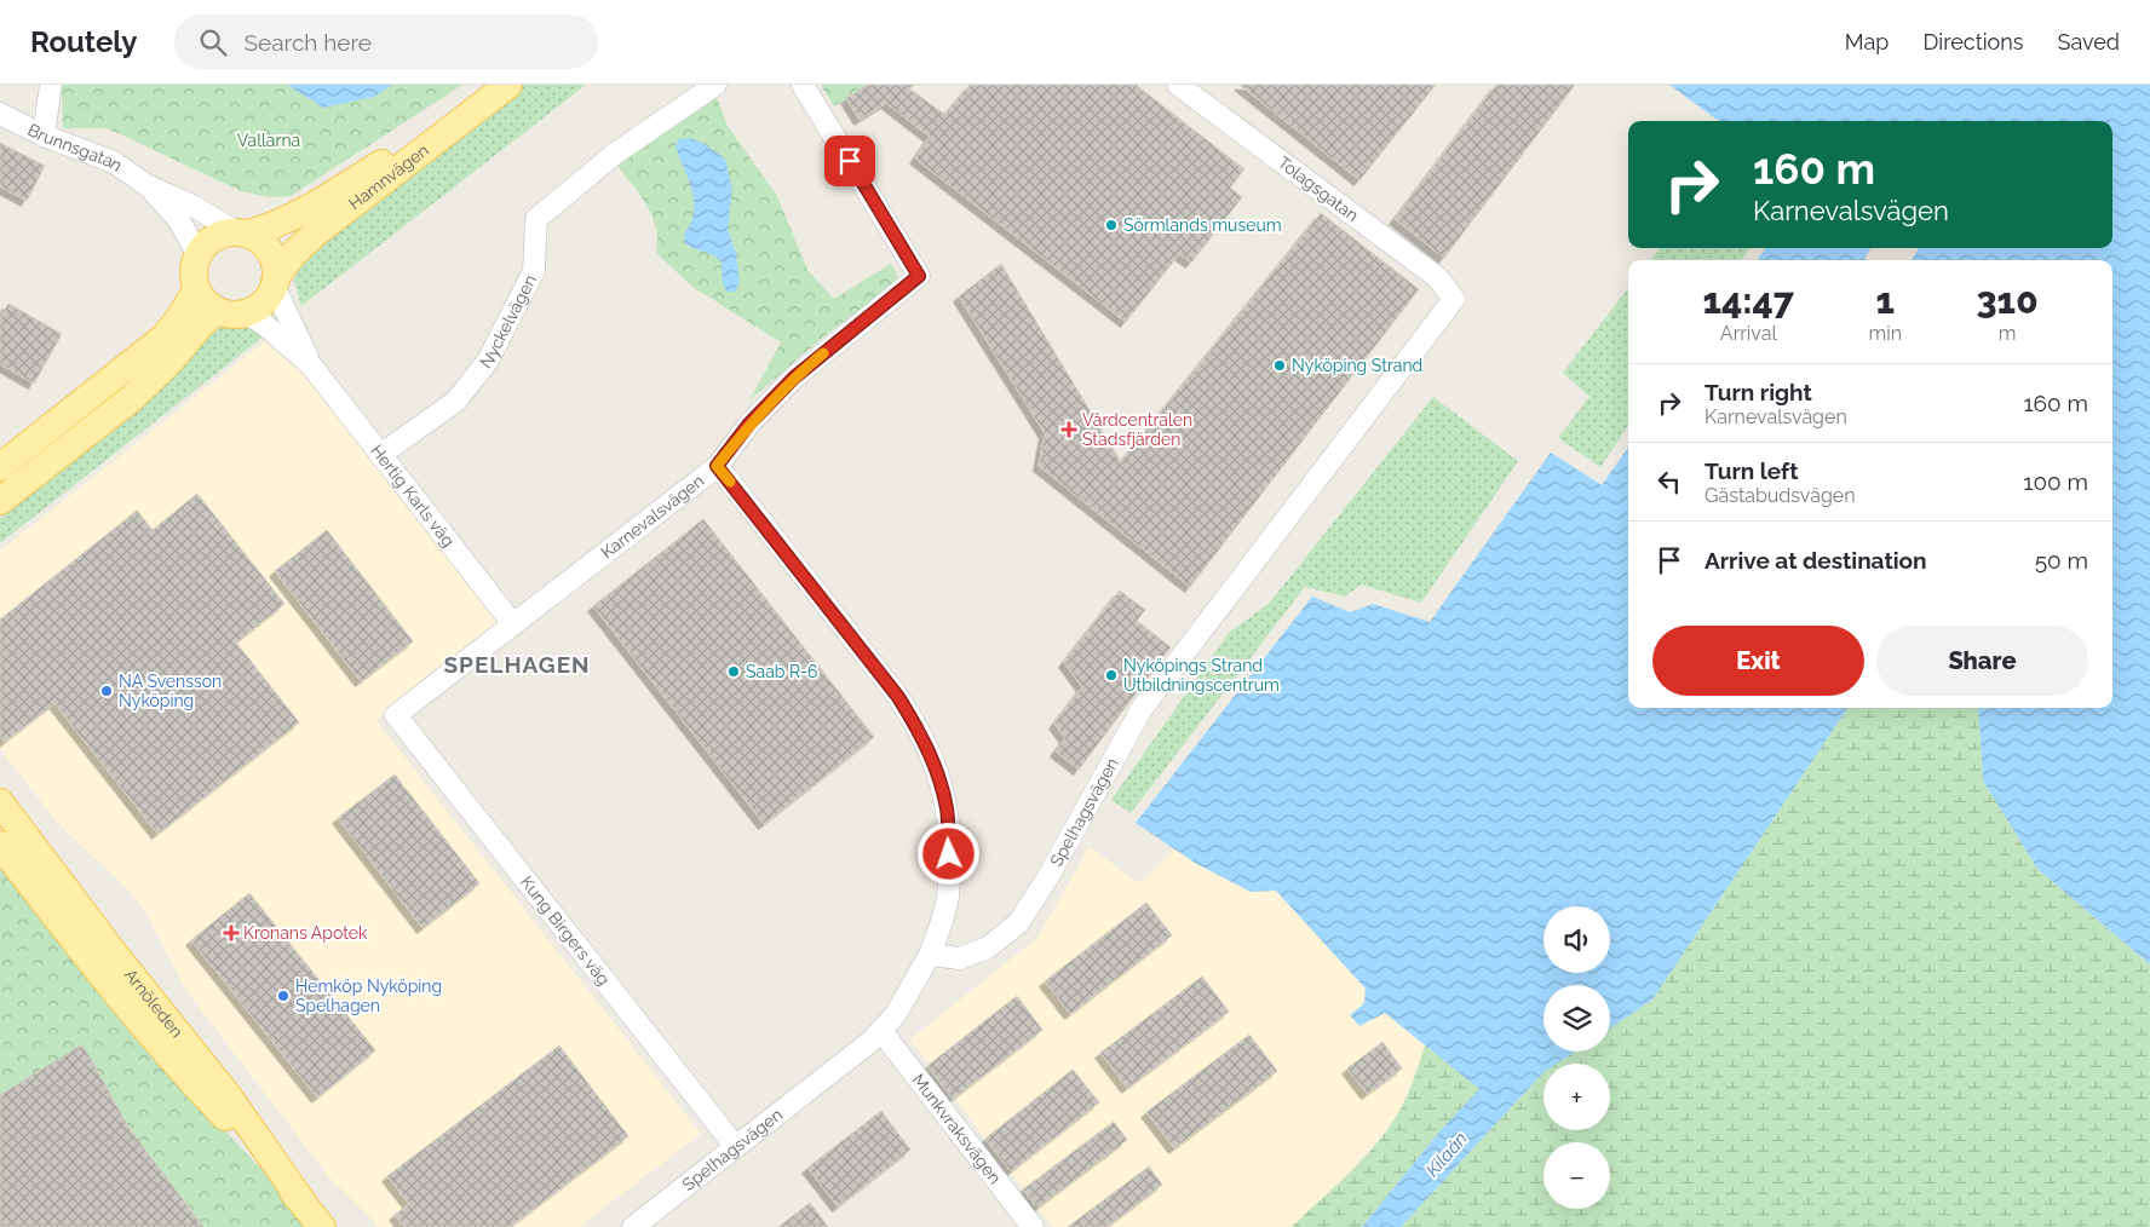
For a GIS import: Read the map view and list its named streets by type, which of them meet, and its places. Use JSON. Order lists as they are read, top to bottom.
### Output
{
  "streets": {
    "main road": ["Hamnvägen", "Arnöleden"],
    "street": [
      "Brunnsgatan",
      "Tolagsgatan",
      "Nyckelvägen",
      "Hertig Karls väg",
      "Karnevalsvägen",
      "Spelhagsvägen",
      "Kung Birgers väg",
      "Munkvraksvägen"
    ]
  },
  "crossings": [
    ["Brunnsgatan", "Hamnvägen"],
    ["Brunnsgatan", "Hertig Karls väg"],
    ["Hamnvägen", "Hertig Karls väg"],
    ["Tolagsgatan", "Spelhagsvägen"],
    ["Nyckelvägen", "Hertig Karls väg"],
    ["Hertig Karls väg", "Karnevalsvägen"],
    ["Karnevalsvägen", "Kung Birgers väg"],
    ["Spelhagsvägen", "Kung Birgers väg"],
    ["Spelhagsvägen", "Munkvraksvägen"]
  ],
  "districts": ["SPELHAGEN"],
  "water": ["Kilaån"],
  "parks": ["Vallarna"],
  "places": {
    "other": [
      "Sörmlands museum",
      "Nyköping Strand",
      "Saab R-6",
      "Nyköpings Strand Utbildningscentrum",
      "NA Svensson Nyköping",
      "Hemköp Nyköping Spelhagen"
    ],
    "health": ["Vårdcentralen Stadsfjärden", "Kronans Apotek"]
  },
  "page": {
    "header": "Routely",
    "search": "Search here",
    "nav": ["Map", "Directions", "Saved"],
    "turn": ["160 m", "Karnevalsvägen"],
    "eta": [
      "14:47",
      "Arrival",
      "1",
      "min",
      "310",
      "m"
    ],
    "list": [
      {
        "name": "Turn right",
        "note": "Karnevalsvägen",
        "value": "160 m"
      },
      {
        "name": "Turn left",
        "note": "Gästabudsvägen",
        "value": "100 m"
      },
      {
        "name": "Arrive at destination",
        "value": "50 m"
      }
    ],
    "buttons": ["Exit", "Share"],
    "map_buttons": ["+", "−"]
  }
}
